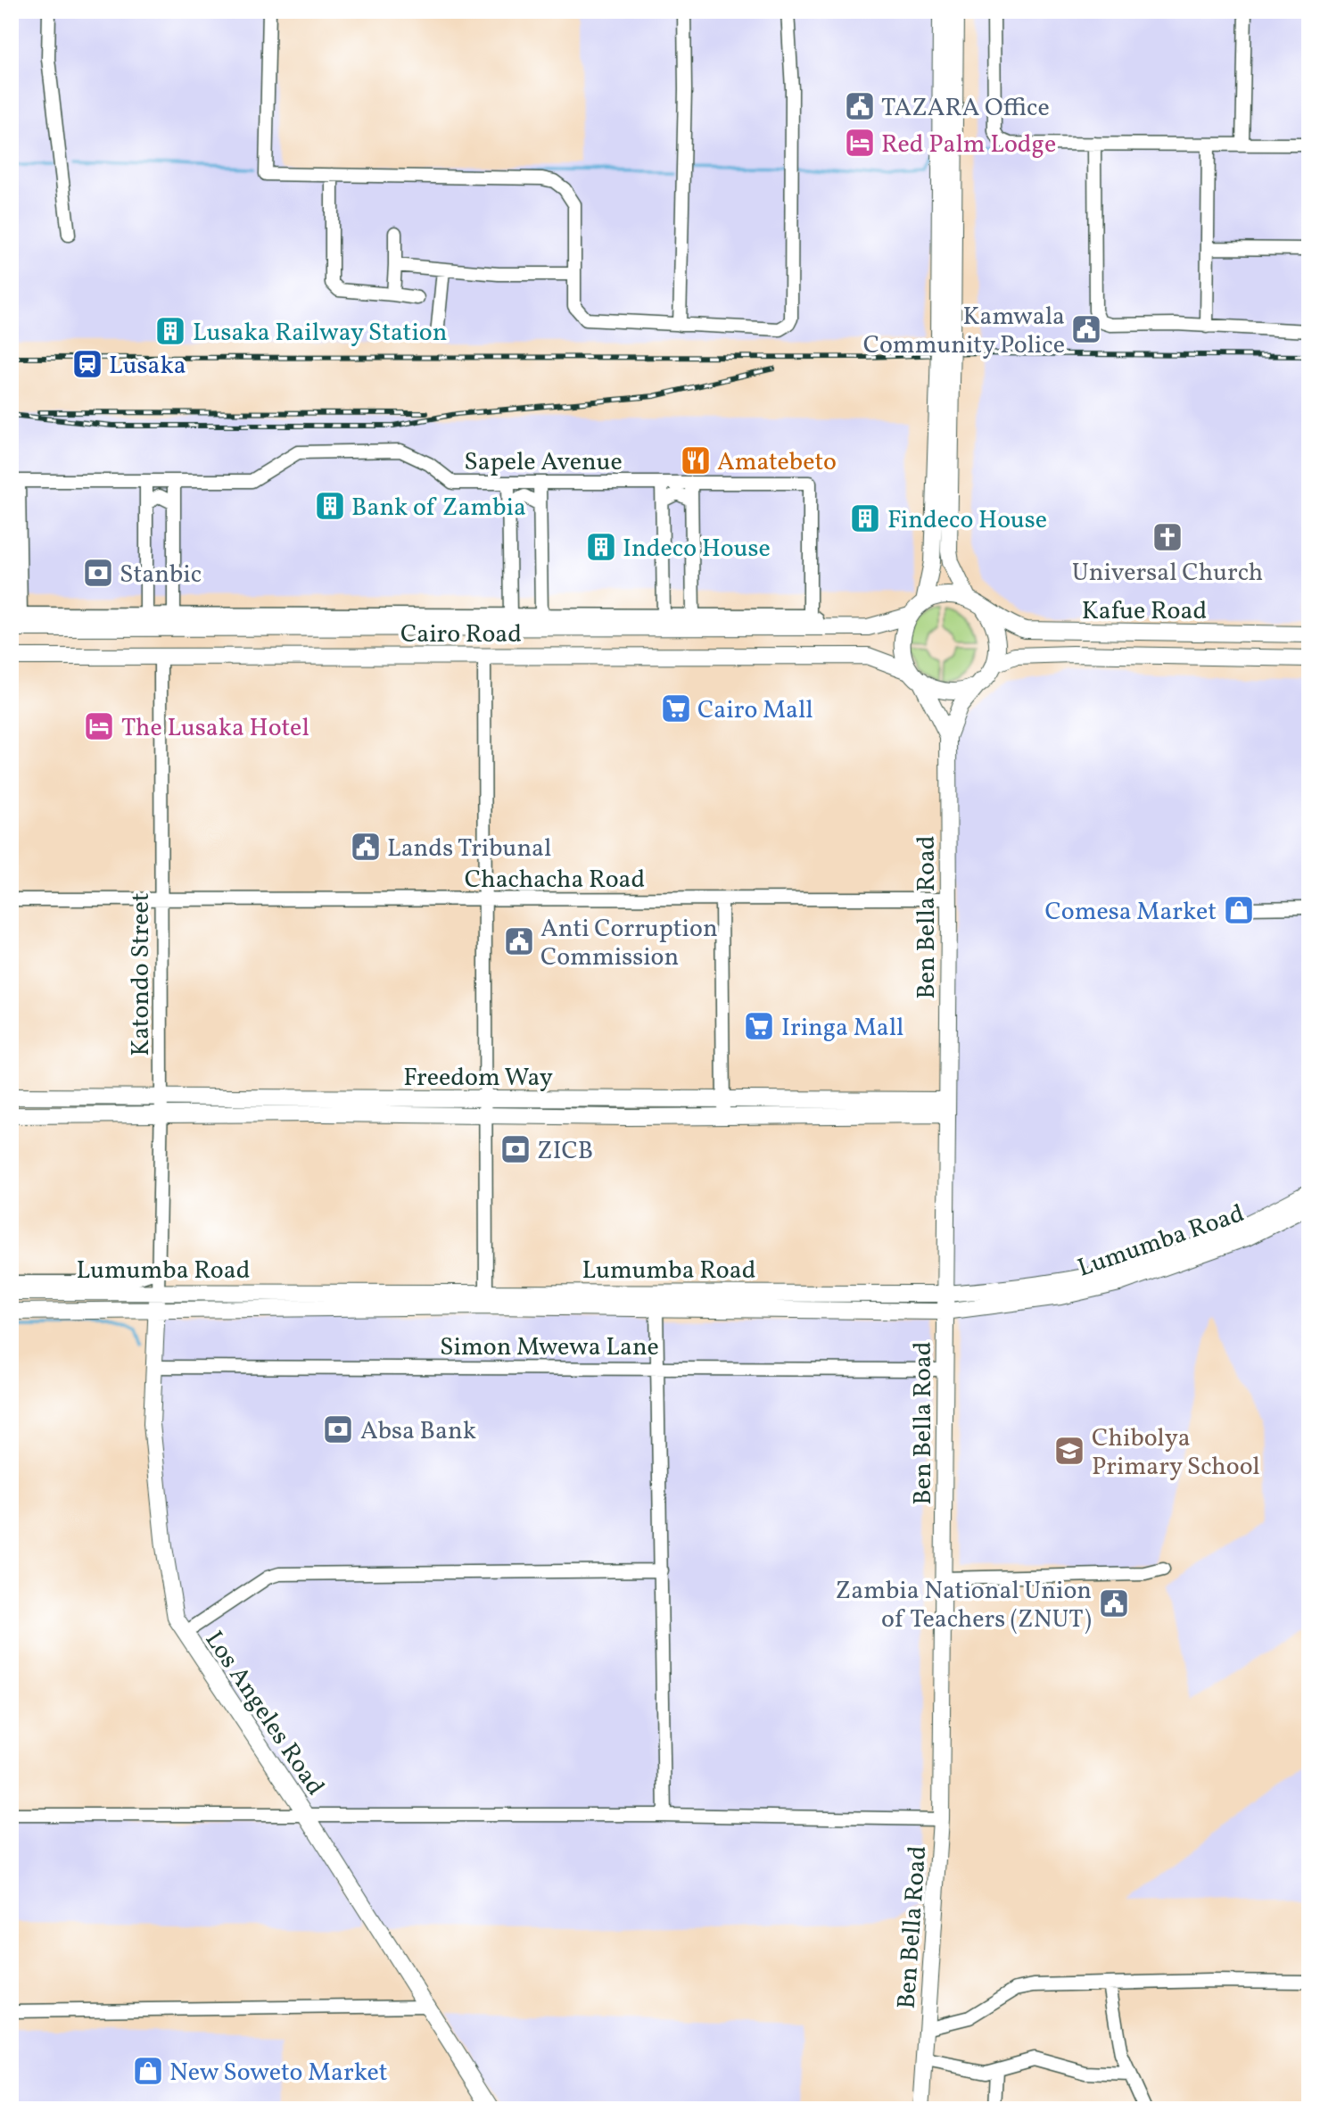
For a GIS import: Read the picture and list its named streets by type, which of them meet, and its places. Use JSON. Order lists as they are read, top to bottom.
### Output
{
  "streets": {
    "main road": [
      "Kafue Road",
      "Cairo Road",
      "Ben Bella Road",
      "Freedom Way",
      "Lumumba Road",
      "Los Angeles Road"
    ],
    "street": [
      "Sapele Avenue",
      "Chachacha Road",
      "Katondo Street",
      "Simon Mwewa Lane"
    ]
  },
  "crossings": [
    ["Kafue Road", "Cairo Road"],
    ["Kafue Road", "Ben Bella Road"],
    ["Cairo Road", "Ben Bella Road"],
    ["Cairo Road", "Katondo Street"],
    ["Chachacha Road", "Ben Bella Road"],
    ["Chachacha Road", "Katondo Street"],
    ["Ben Bella Road", "Freedom Way"],
    ["Ben Bella Road", "Lumumba Road"],
    ["Ben Bella Road", "Simon Mwewa Lane"],
    ["Katondo Street", "Freedom Way"],
    ["Katondo Street", "Lumumba Road"],
    ["Katondo Street", "Los Angeles Road"],
    ["Lumumba Road", "Los Angeles Road"],
    ["Simon Mwewa Lane", "Los Angeles Road"]
  ],
  "places": {
    "public building": [
      "TAZARA Office",
      "Kamwala Community Police",
      "Lands Tribunal",
      "Anti Corruption Commission",
      "Zambia National Union of Teachers (ZNUT)"
    ],
    "hotel": ["Red Palm Lodge", "The Lusaka Hotel"],
    "building": [
      "Lusaka Railway Station",
      "Bank of Zambia",
      "Findeco House",
      "Indeco House"
    ],
    "station": ["Lusaka"],
    "restaurant": ["Amatebeto"],
    "church": ["Universal Church"],
    "bank": ["Stanbic", "ZICB", "Absa Bank"],
    "supermarket": ["Cairo Mall", "Iringa Mall"],
    "shop": ["Comesa Market", "New Soweto Market"],
    "school or university": ["Chibolya Primary School"]
  }
}
